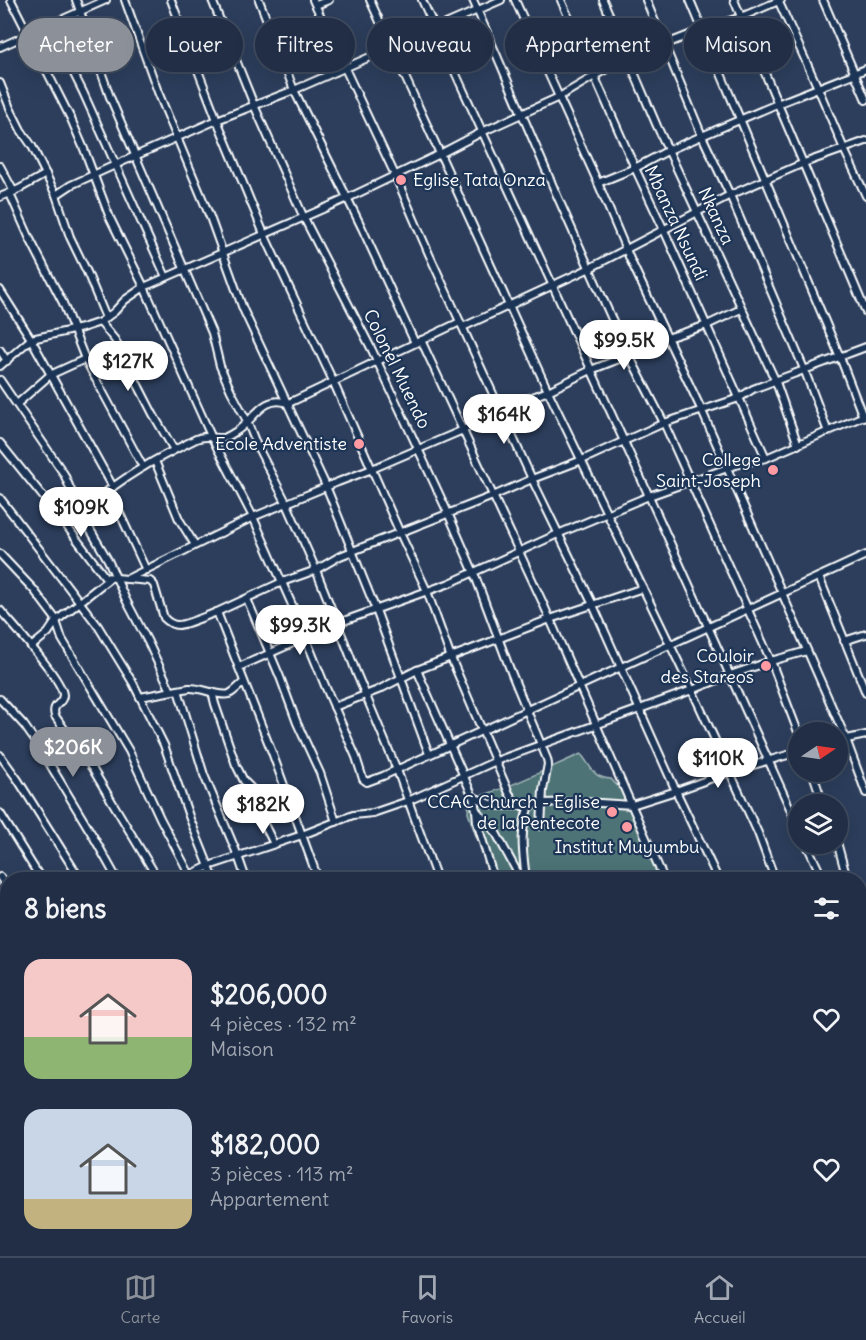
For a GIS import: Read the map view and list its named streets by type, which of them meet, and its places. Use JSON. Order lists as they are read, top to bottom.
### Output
{
  "streets": {
    "street": ["Nkanza", "Mbanza Nsundi", "Colonel Muendo"]
  },
  "places": [
    "Eglise Tata Onza",
    "Ecole Adventiste",
    "College Saint-Joseph",
    "Couloir des Stareos",
    "CCAC Church - Eglise de la Pentecote",
    "Institut Muyumbu"
  ],
  "north": "right",
  "page": {
    "chip": [
      "Acheter",
      "Louer",
      "Filtres",
      "Nouveau",
      "Appartement",
      "Maison"
    ],
    "price": [
      "$99.5K",
      "$127K",
      "$164K",
      "$109K",
      "$99.3K",
      "$206K",
      "$110K",
      "$182K"
    ],
    "heading": "8 biens",
    "list": [
      {
        "name": "$206,000",
        "note": "4 pièces · 132 m² · Maison"
      },
      {
        "name": "$182,000",
        "note": "3 pièces · 113 m² · Appartement"
      }
    ],
    "tabs": ["Carte", "Favoris", "Accueil"]
  }
}
